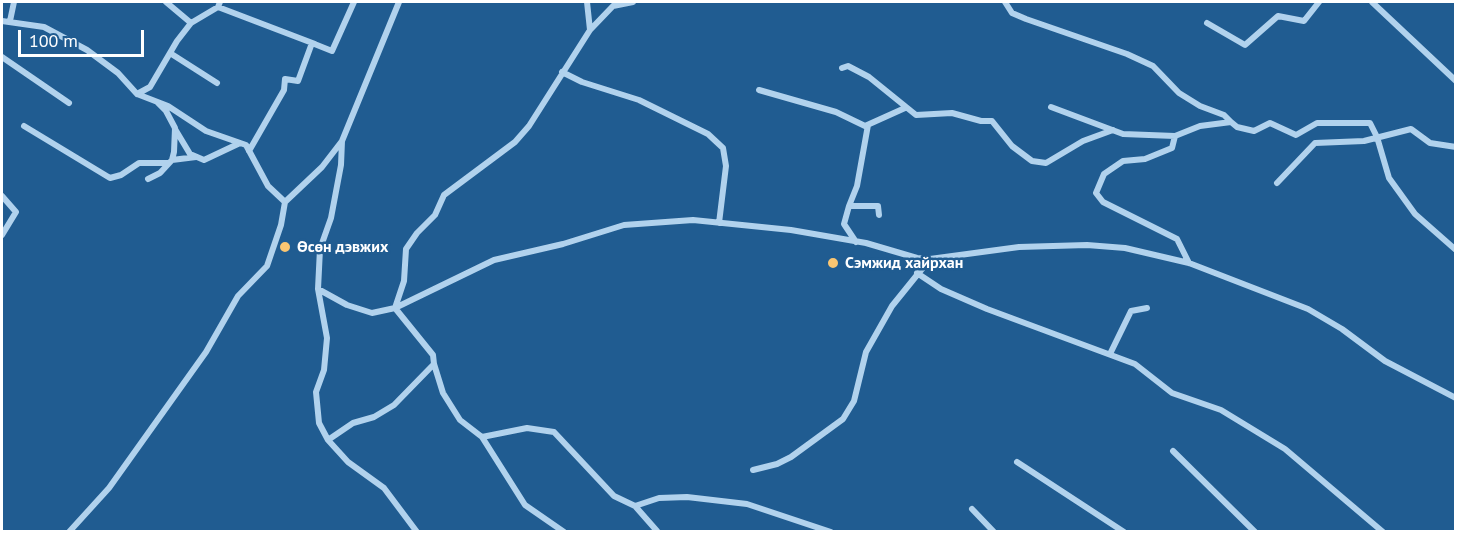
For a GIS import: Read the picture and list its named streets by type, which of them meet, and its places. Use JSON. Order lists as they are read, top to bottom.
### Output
{
  "places": ["Өсөн дэвжих", "Сэмжид хайрхан"],
  "scale_bar": "100 m"
}
